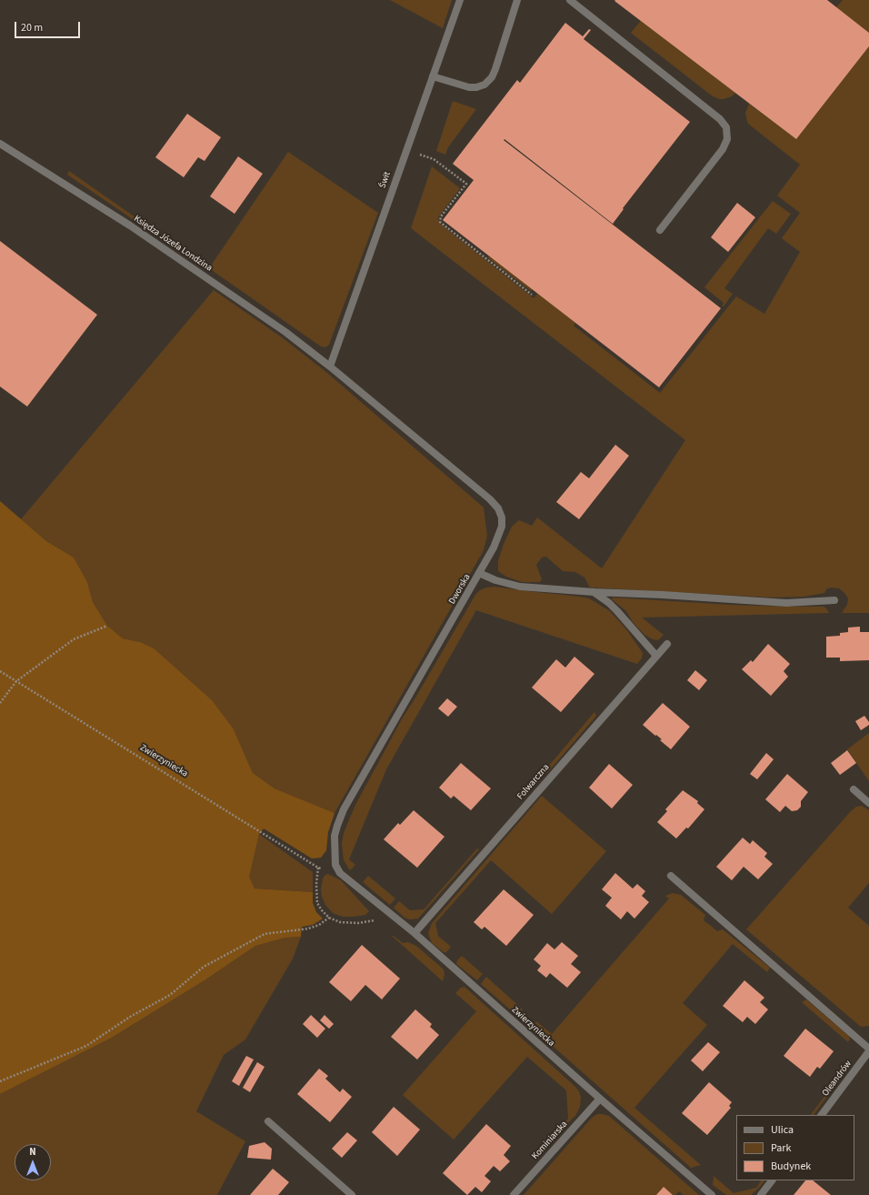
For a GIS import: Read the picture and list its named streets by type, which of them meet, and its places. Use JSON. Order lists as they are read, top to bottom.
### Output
{
  "streets": {
    "street": [
      "Świt",
      "Księdza Józefa Londzina",
      "Dworska",
      "Zwierzyniecka",
      "Folwarczna",
      "Oleandrów",
      "Kominiarska"
    ]
  },
  "crossings": [
    ["Świt", "Księdza Józefa Londzina"],
    ["Świt", "Dworska"],
    ["Księdza Józefa Londzina", "Dworska"],
    ["Dworska", "Zwierzyniecka"],
    ["Zwierzyniecka", "Folwarczna"],
    ["Zwierzyniecka", "Kominiarska"]
  ],
  "legend": ["Ulica", "Park", "Budynek"],
  "scale_bar": "20 m",
  "north": "top"
}
